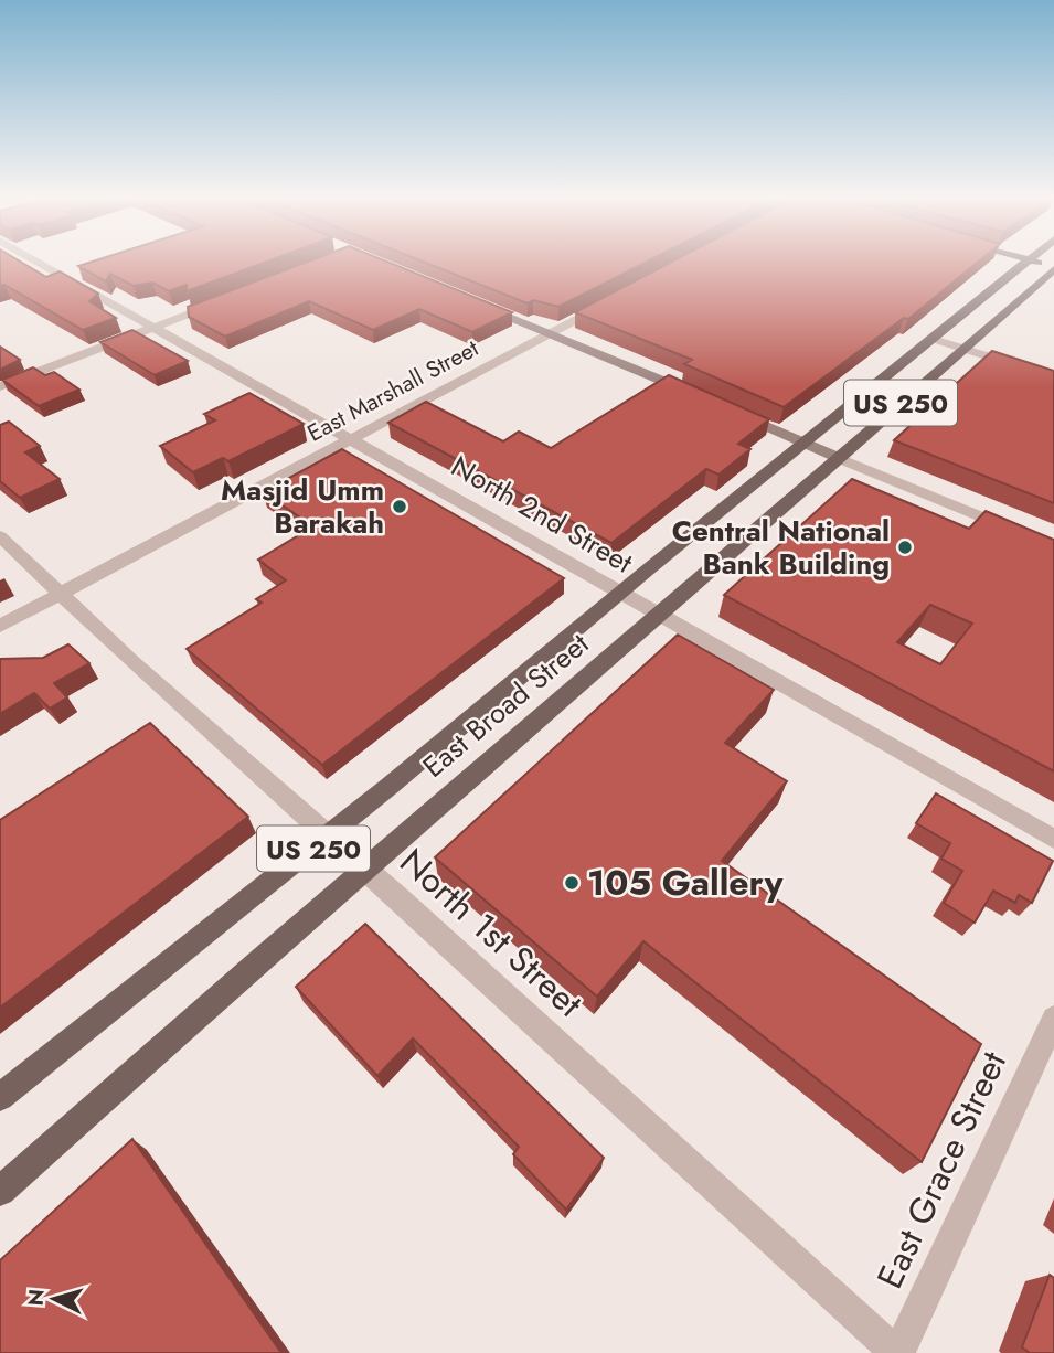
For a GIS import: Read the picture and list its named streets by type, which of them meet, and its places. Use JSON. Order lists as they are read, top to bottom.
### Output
{
  "streets": {
    "main road": ["US 250", "East Broad Street"],
    "street": [
      "East Marshall Street",
      "North 2nd Street",
      "North 1st Street",
      "East Grace Street"
    ]
  },
  "crossings": [
    ["East Marshall Street", "North 2nd Street"],
    ["East Marshall Street", "North 1st Street"],
    ["North 2nd Street", "East Broad Street"],
    ["East Broad Street", "North 1st Street"],
    ["North 1st Street", "East Grace Street"]
  ],
  "places": ["Masjid Umm Barakah", "Central National Bank Building", "105 Gallery"],
  "north": "left"
}
